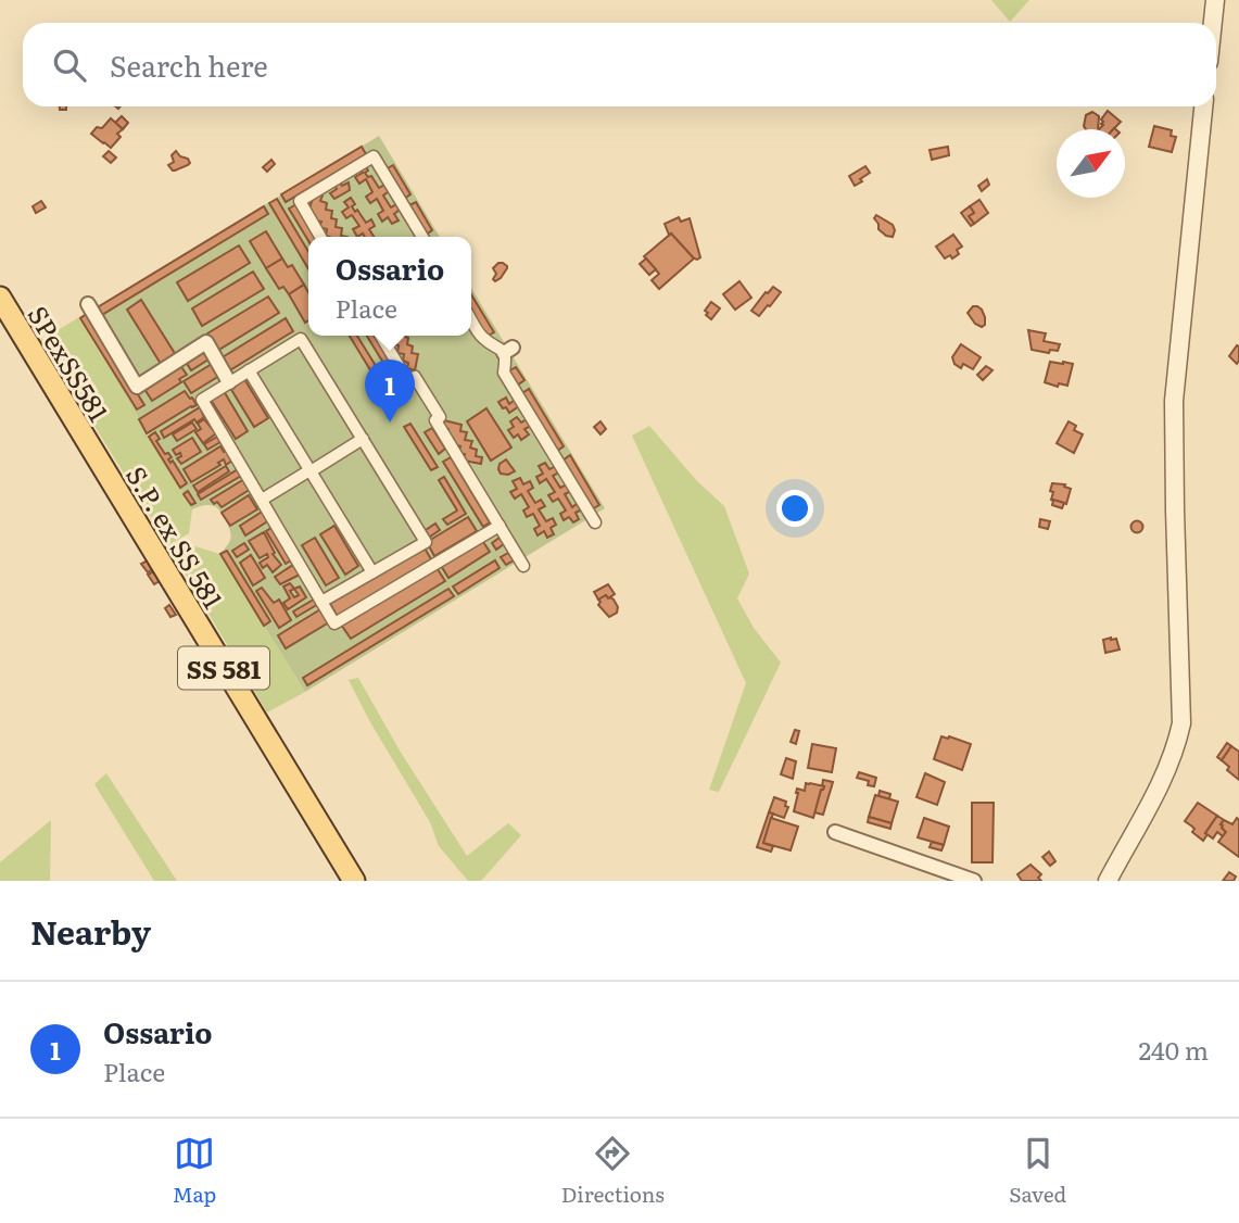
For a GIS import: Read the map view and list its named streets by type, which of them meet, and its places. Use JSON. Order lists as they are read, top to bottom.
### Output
{
  "streets": {
    "main road": ["SPexSS581", "S.P. ex SS 581", "SS 581"]
  },
  "crossings": [
    ["SPexSS581", "S.P. ex SS 581"]
  ],
  "north": "top right",
  "page": {
    "search": "Search here",
    "popup": ["Ossario", "Place"],
    "pins": "1",
    "heading": "Nearby",
    "list": [
      {
        "mark": "1",
        "name": "Ossario",
        "note": "Place",
        "value": "240 m"
      }
    ],
    "nav": ["Map", "Directions", "Saved"]
  }
}
